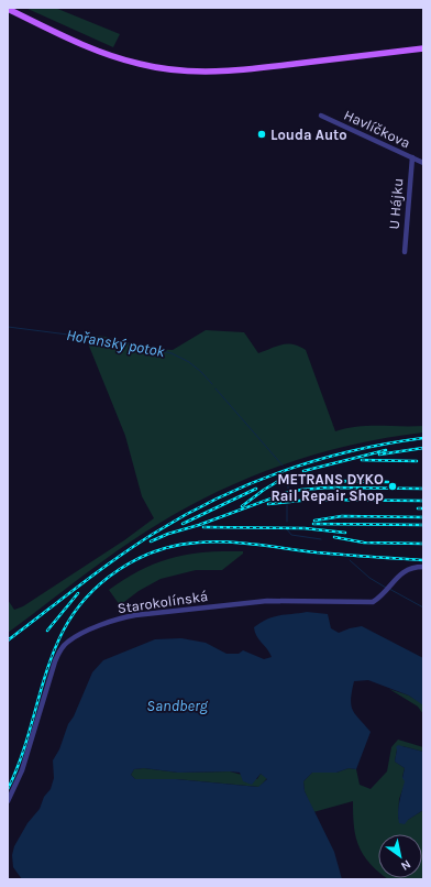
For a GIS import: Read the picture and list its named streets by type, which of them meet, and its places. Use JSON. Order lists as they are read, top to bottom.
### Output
{
  "streets": {
    "street": ["Havlíčkova", "U Hájku", "Starokolínská"]
  },
  "crossings": [
    ["Havlíčkova", "U Hájku"]
  ],
  "water": ["Hořanský potok", "Sandberg"],
  "places": ["Louda Auto", "METRANS DYKO Rail Repair Shop"],
  "north": "bottom right"
}
